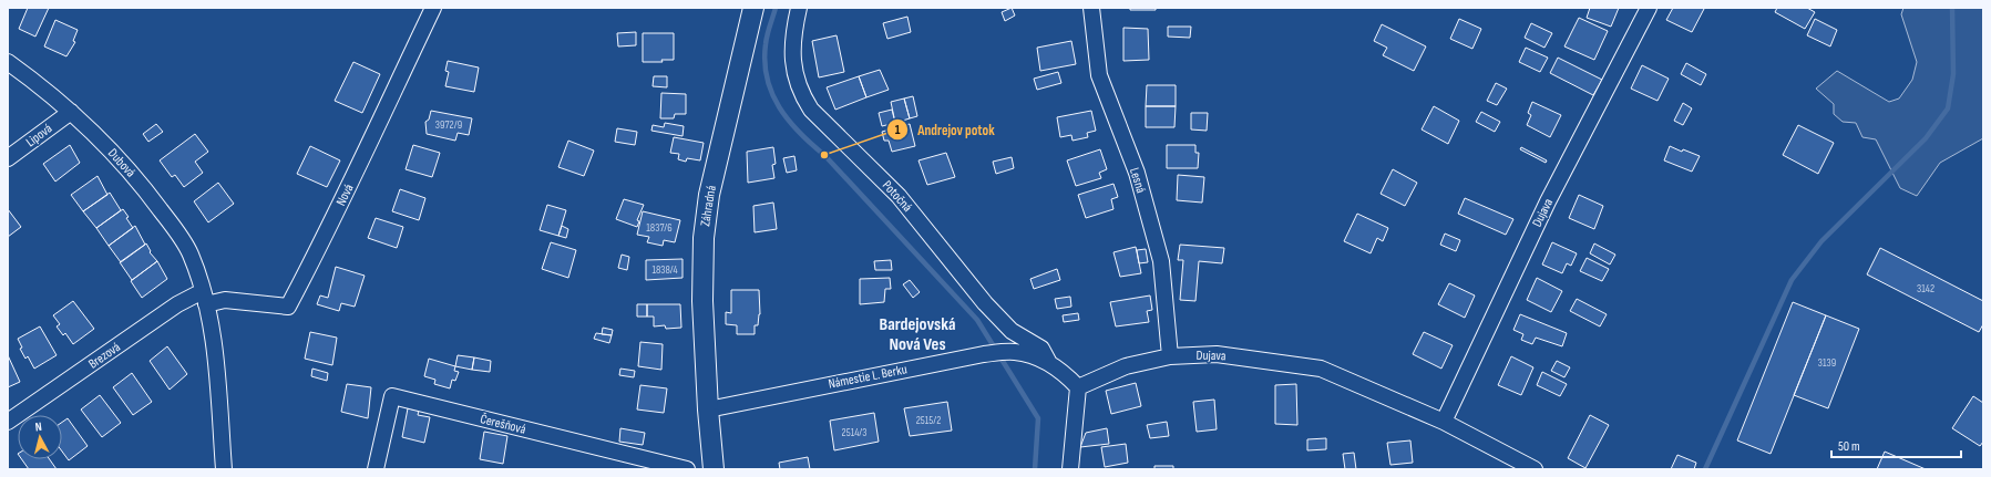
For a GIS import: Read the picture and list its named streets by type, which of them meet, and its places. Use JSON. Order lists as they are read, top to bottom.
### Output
{
  "streets": {
    "street": [
      "Lipová",
      "Dubová",
      "Lesná",
      "Nová",
      "Potočná",
      "Záhradná",
      "Dujava",
      "Brezová",
      "Námestie L. Berku",
      "Čerešňová"
    ]
  },
  "crossings": [
    ["Lipová", "Dubová"],
    ["Dubová", "Nová"],
    ["Dubová", "Brezová"],
    ["Lesná", "Dujava"],
    ["Nová", "Brezová"],
    ["Potočná", "Námestie L. Berku"],
    ["Záhradná", "Námestie L. Berku"],
    ["Dujava", "Námestie L. Berku"]
  ],
  "districts": ["Bardejovská Nová Ves"],
  "places": ["Andrejov potok"],
  "house_numbers": [
    "3972/9",
    "1837/6",
    "1838/4",
    "3142",
    "3139",
    "2515/2",
    "2514/3"
  ],
  "scale_bar": "50 m",
  "north": "top"
}
